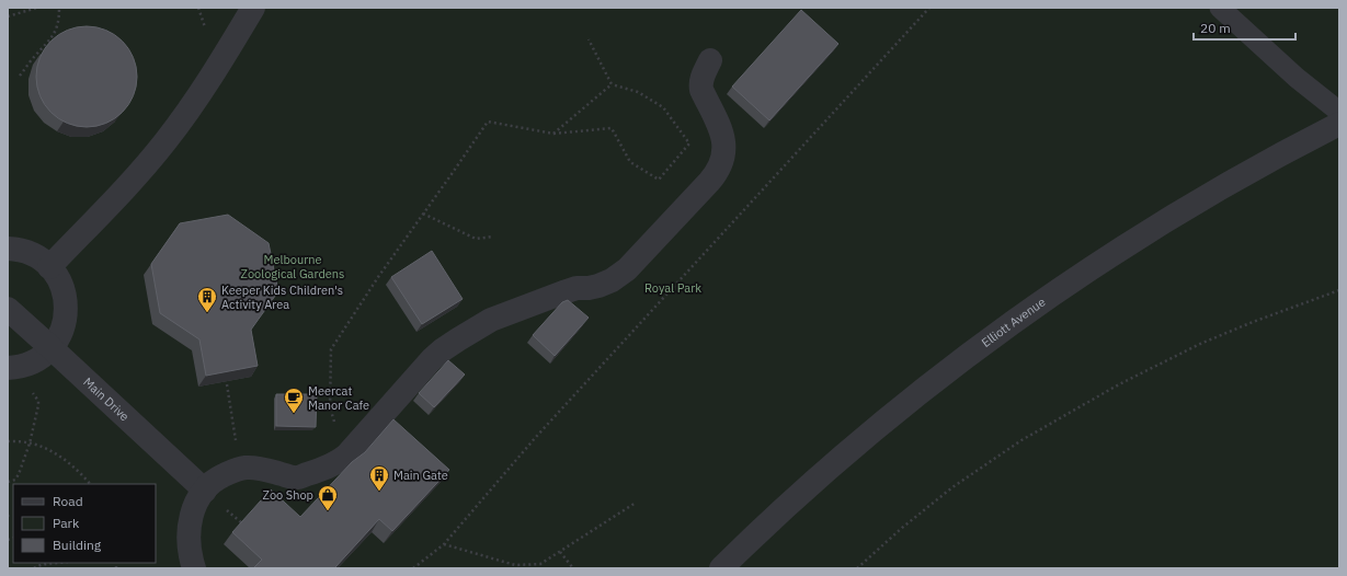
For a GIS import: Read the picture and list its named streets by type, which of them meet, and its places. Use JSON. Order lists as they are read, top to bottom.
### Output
{
  "streets": {
    "street": ["Elliott Avenue", "Main Drive"]
  },
  "parks": ["Melbourne Zoological Gardens", "Royal Park"],
  "places": {
    "building": ["Keeper Kids Children's Activity Area", "Main Gate"],
    "cafe": ["Meercat Manor Cafe"],
    "shop": ["Zoo Shop"]
  },
  "legend": ["Road", "Park", "Building"],
  "scale_bar": "20 m"
}
